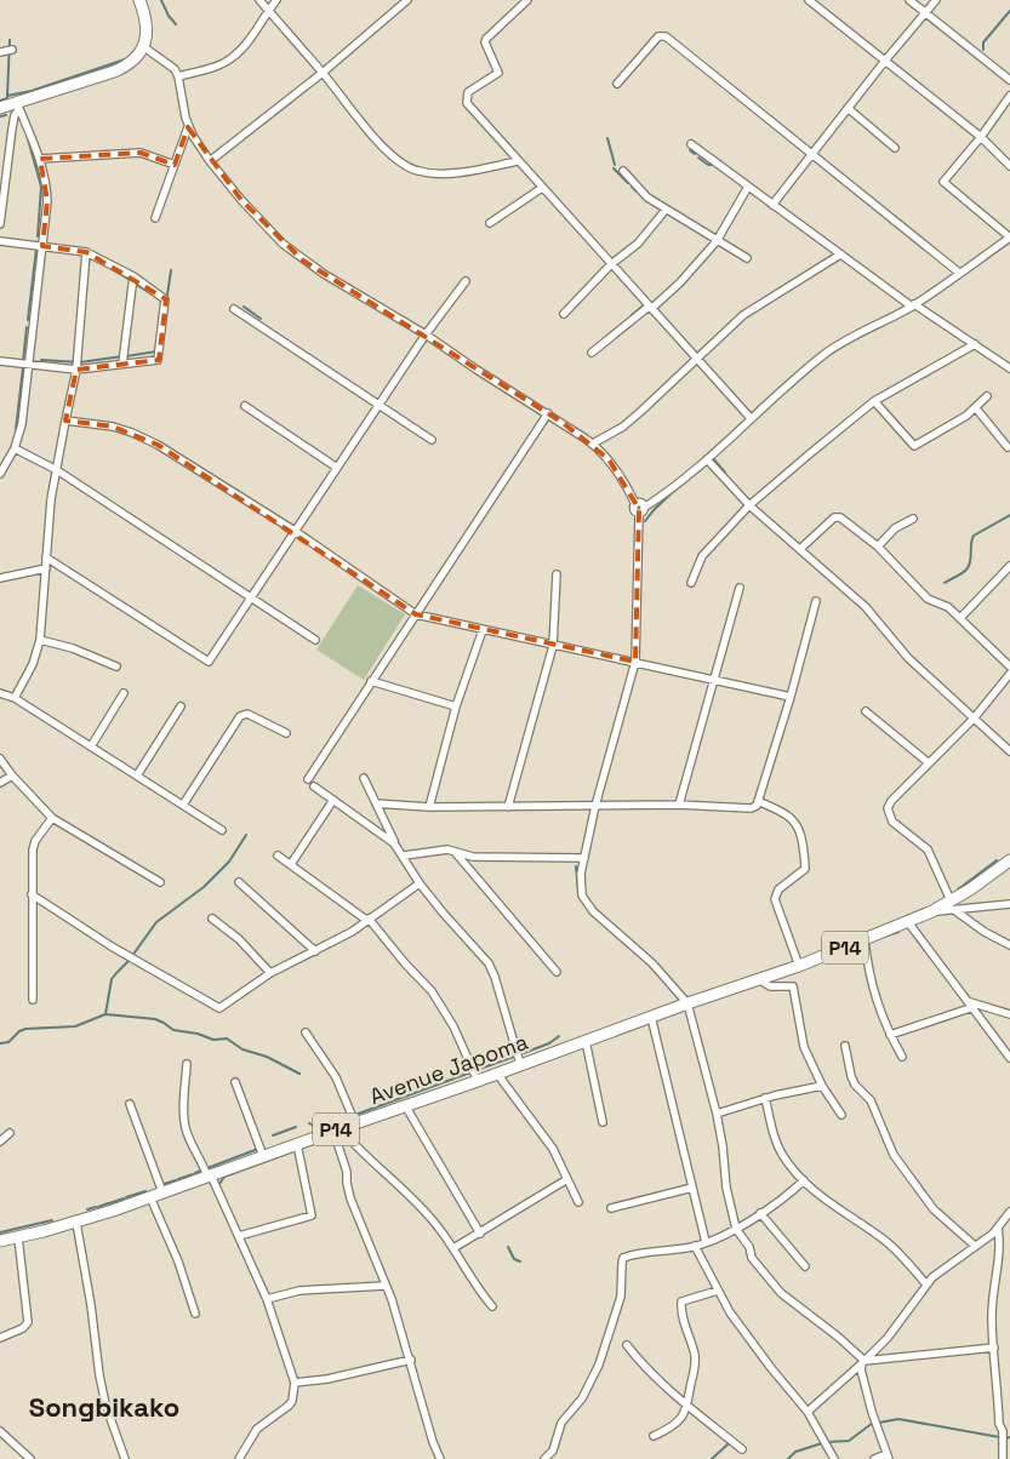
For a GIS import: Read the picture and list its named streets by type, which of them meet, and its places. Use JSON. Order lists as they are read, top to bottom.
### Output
{
  "streets": {
    "main road": ["P14", "Avenue Japoma"]
  },
  "crossings": [
    ["P14", "Avenue Japoma"]
  ],
  "districts": ["Songbikako"]
}
